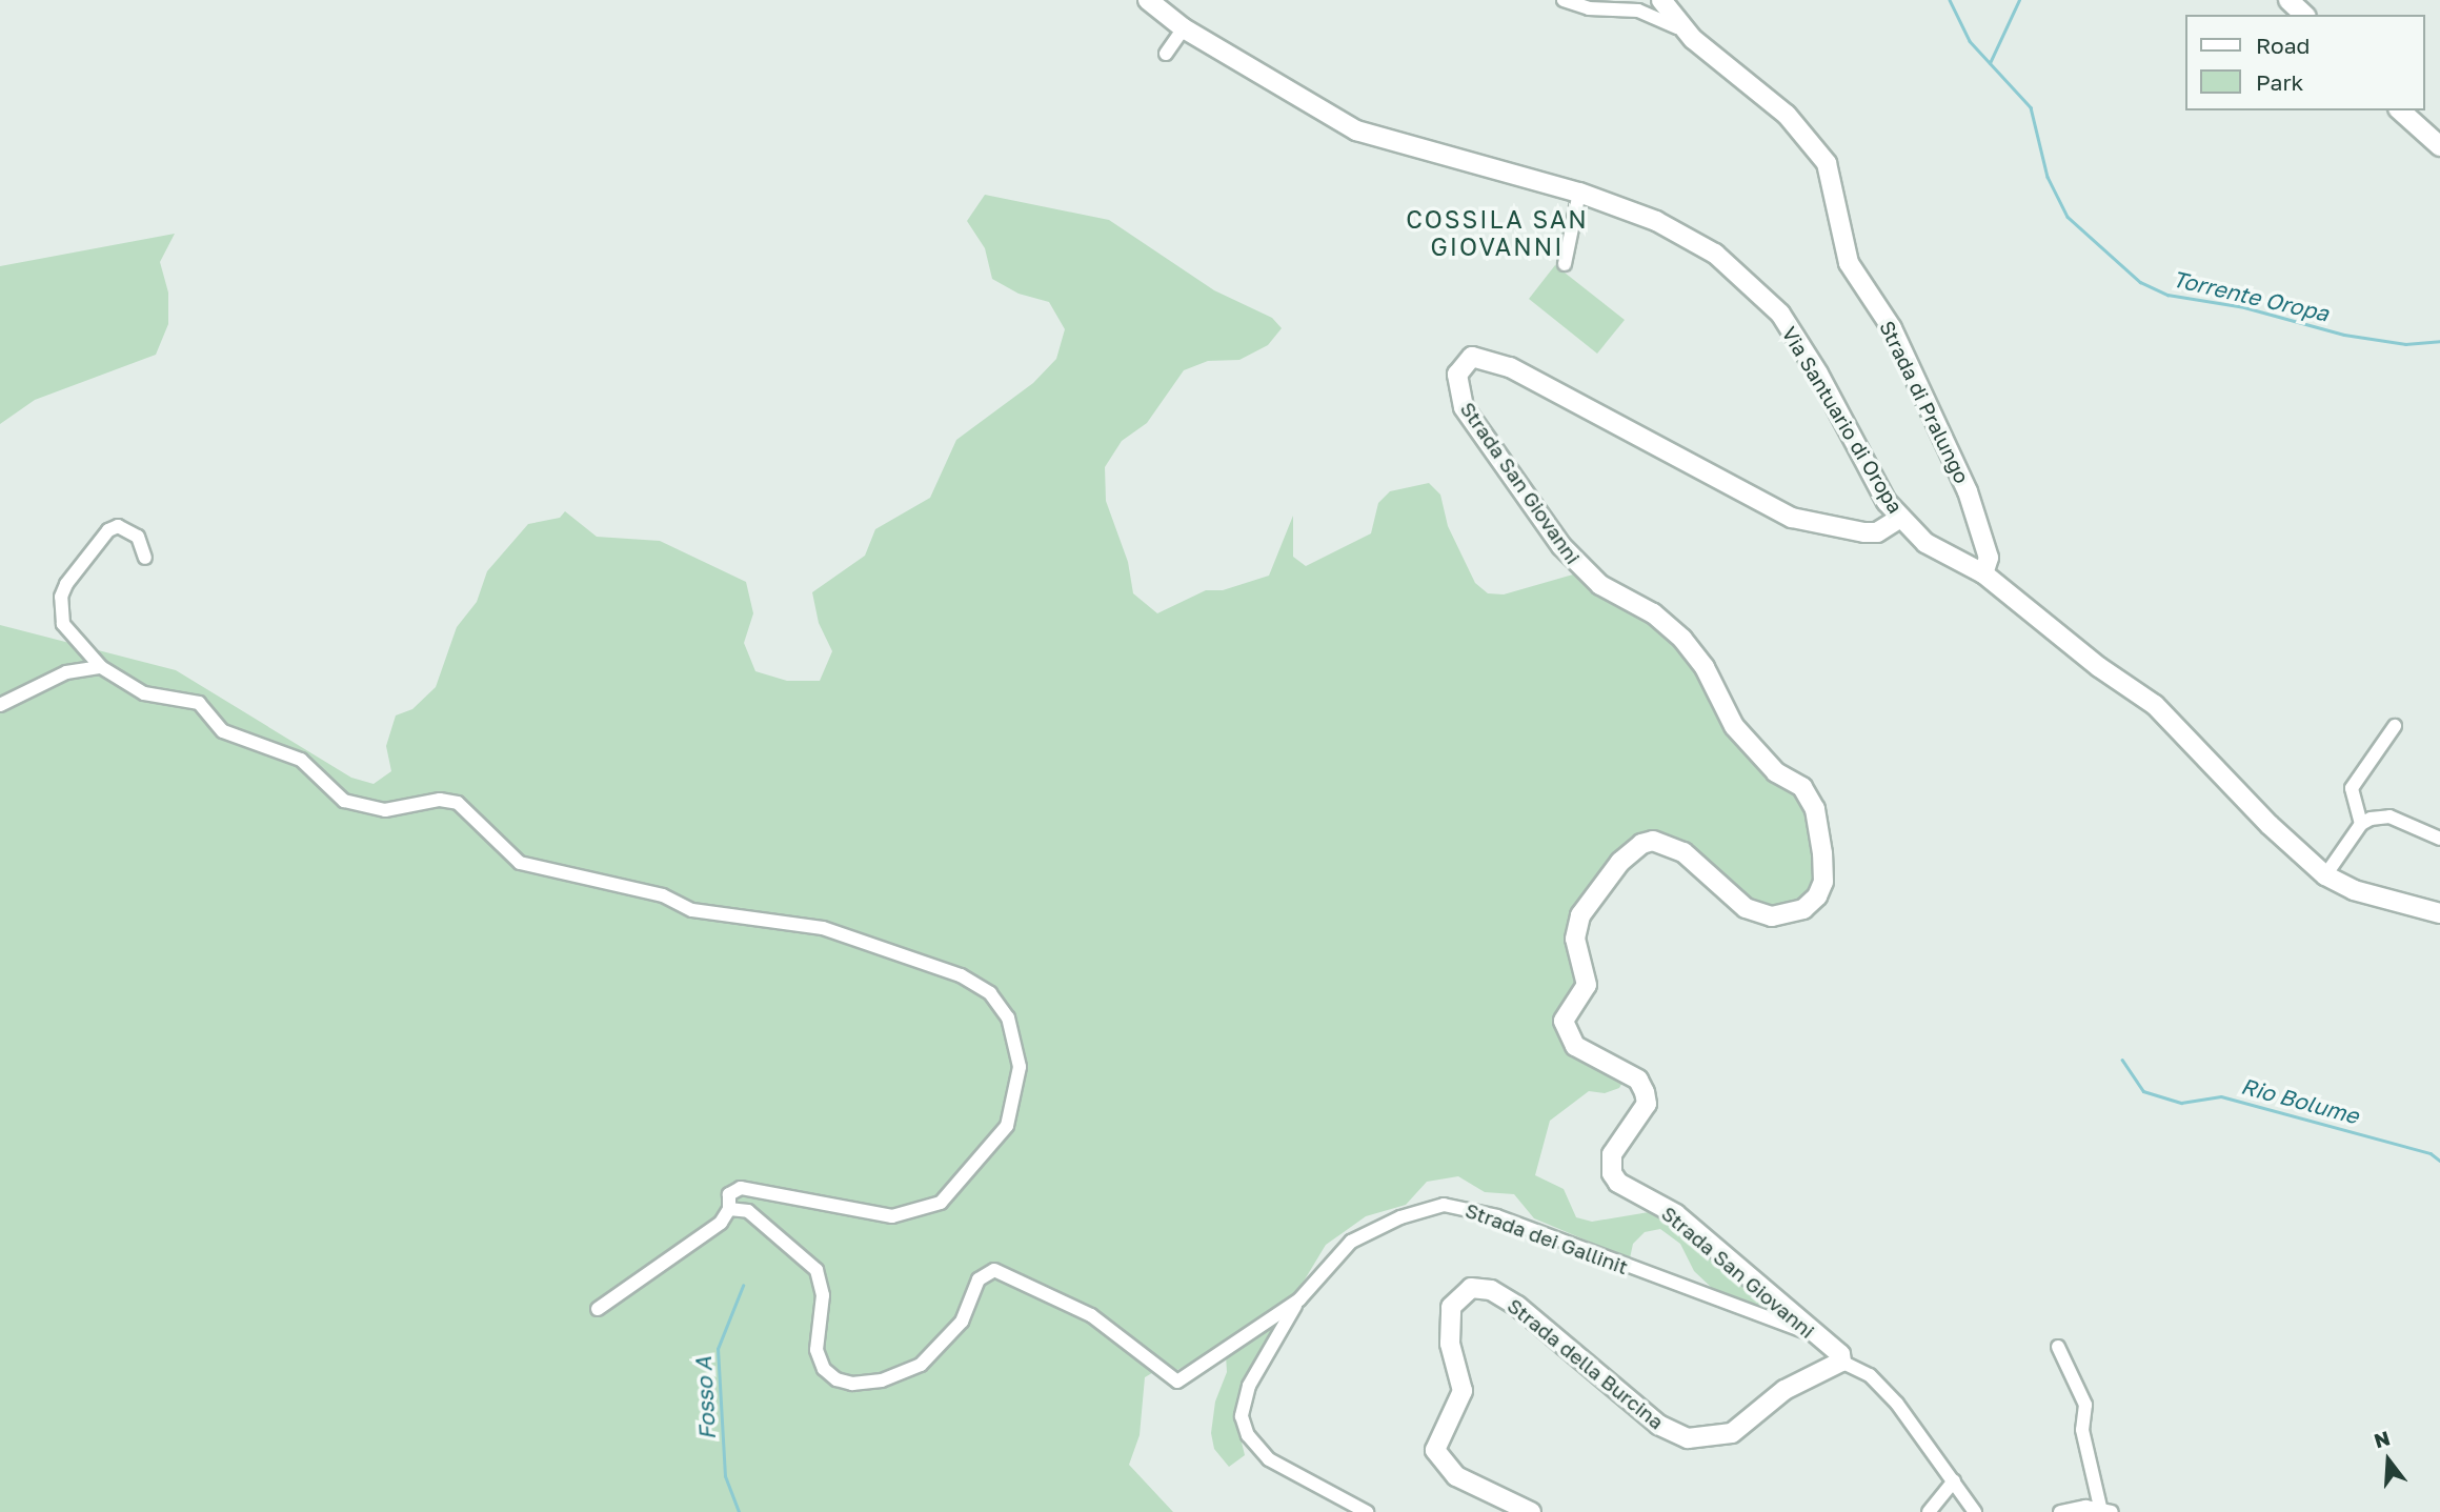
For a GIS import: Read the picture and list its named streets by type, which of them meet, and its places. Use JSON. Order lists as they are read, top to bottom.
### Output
{
  "streets": {
    "street": [
      "Strada di Pralungo",
      "Via Santuario di Oropa",
      "Strada San Giovanni",
      "Strada dei Gallinit",
      "Strada della Burcina"
    ]
  },
  "crossings": [
    ["Strada di Pralungo", "Via Santuario di Oropa"],
    ["Via Santuario di Oropa", "Strada San Giovanni"],
    ["Strada San Giovanni", "Strada dei Gallinit"],
    ["Strada San Giovanni", "Strada della Burcina"]
  ],
  "districts": ["COSSILA SAN GIOVANNI"],
  "water": ["Torrente Oropa", "Rio Bolume", "Fosso A"],
  "legend": ["Road", "Park"],
  "north": "top"
}
